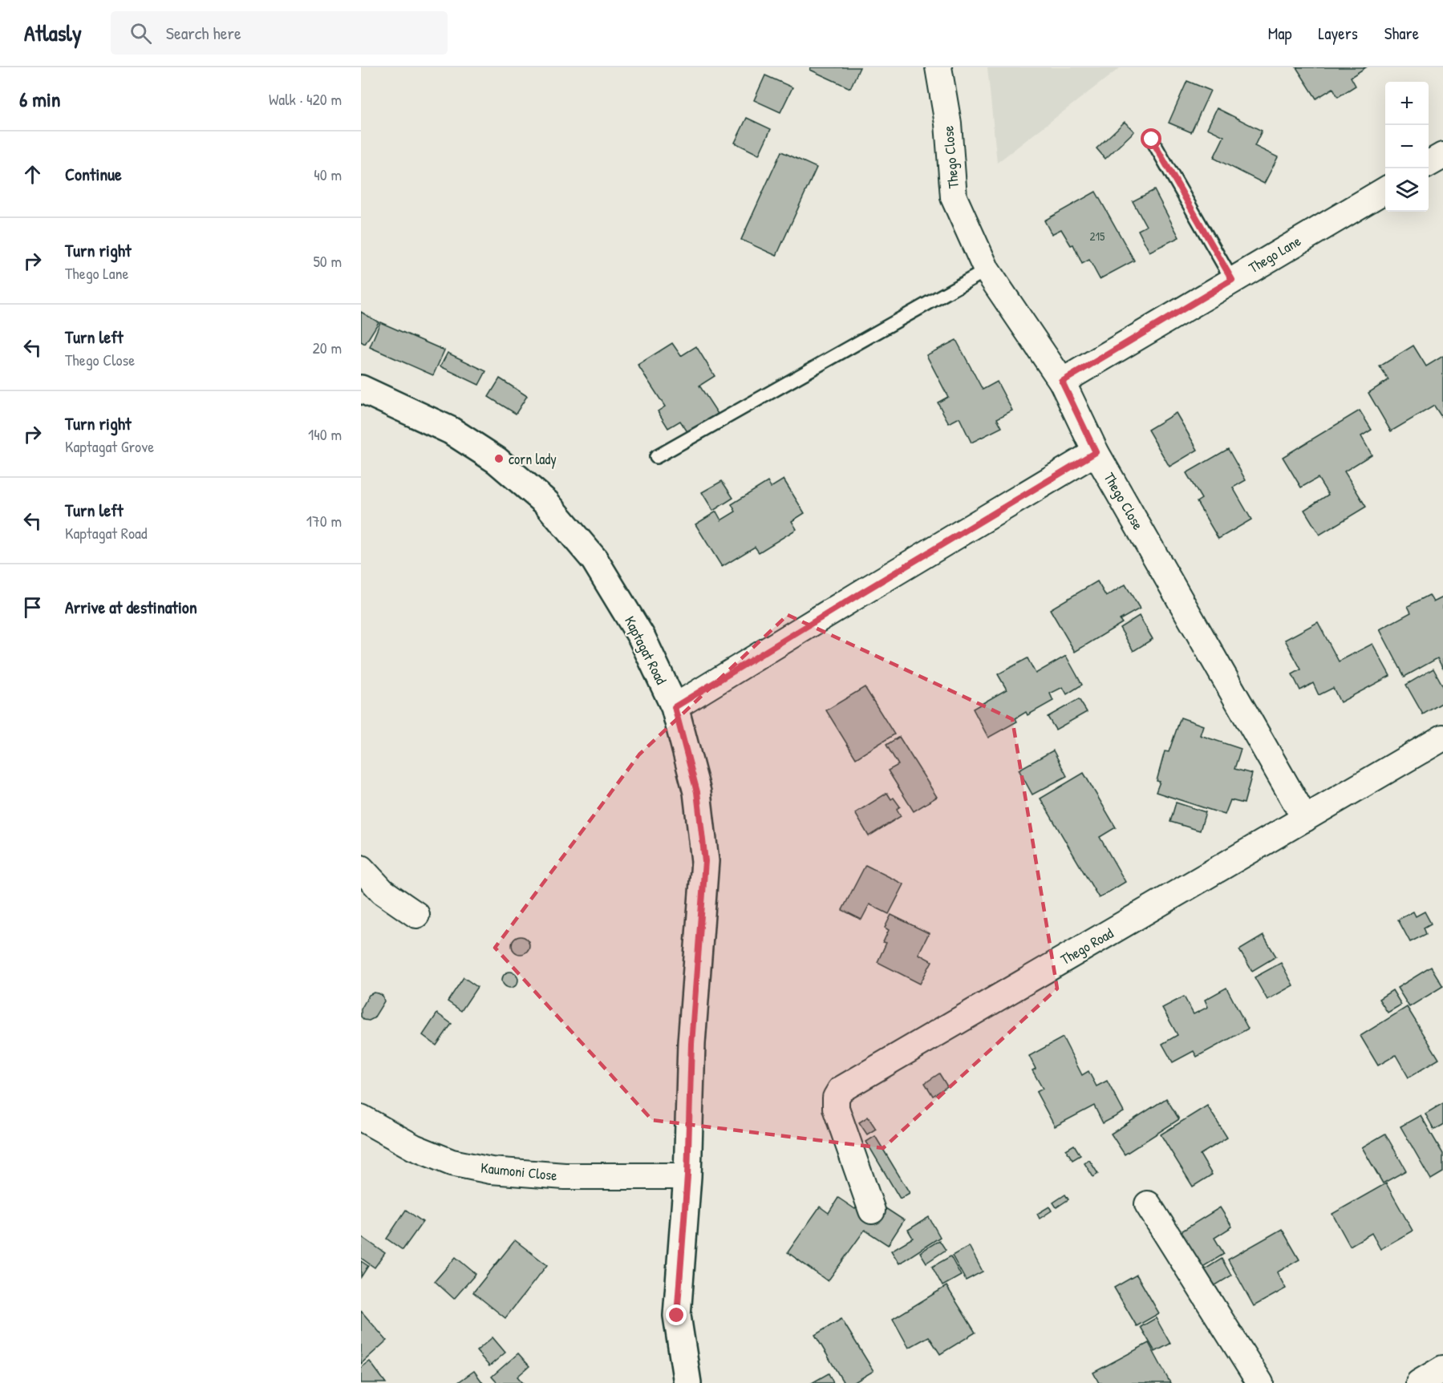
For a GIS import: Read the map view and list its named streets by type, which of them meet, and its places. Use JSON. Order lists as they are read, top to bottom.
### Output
{
  "streets": {
    "main road": ["Kaptagat Road"],
    "street": [
      "Thego Close",
      "Thego Lane",
      "Thego Road",
      "Kaumoni Close"
    ]
  },
  "crossings": [
    ["Thego Close", "Thego Lane"],
    ["Thego Close", "Thego Road"],
    ["Kaptagat Road", "Kaumoni Close"]
  ],
  "places": ["corn lady"],
  "house_numbers": ["215"],
  "page": {
    "header": "Atlasly",
    "search": "Search here",
    "nav": ["Map", "Layers", "Share"],
    "heading": ["6 min", "Walk · 420 m"],
    "map_buttons": ["+", "−"],
    "list": [
      ["Continue", "40 m"],
      ["Turn right", "Thego Lane", "50 m"],
      ["Turn left", "Thego Close", "20 m"],
      ["Turn right", "Kaptagat Grove", "140 m"],
      ["Turn left", "Kaptagat Road", "170 m"],
      "Arrive at destination"
    ]
  }
}
